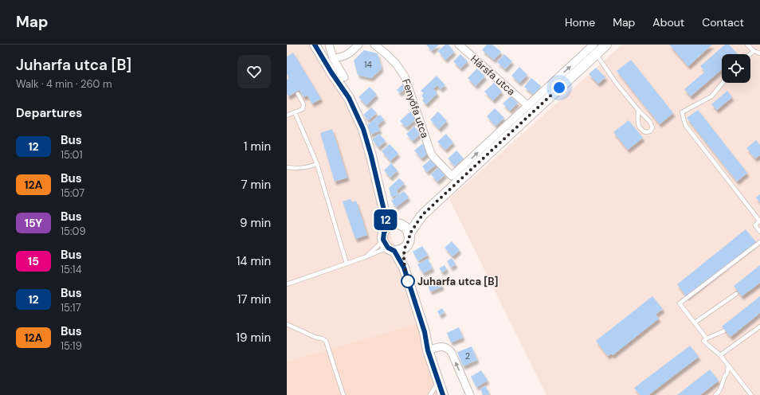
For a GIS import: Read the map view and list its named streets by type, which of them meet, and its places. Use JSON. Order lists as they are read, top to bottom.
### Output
{
  "streets": {
    "street": ["Hársfa utca", "Fenyőfa utca"]
  },
  "crossings": [
    ["Hársfa utca", "Fenyőfa utca"]
  ],
  "places": ["Juharfa utca [B]"],
  "lines": ["bus line 12"],
  "house_numbers": ["14", "2"],
  "page": {
    "header": "Map",
    "nav": [
      "Home",
      "Map",
      "About",
      "Contact"
    ],
    "heading": [
      ["Juharfa utca [B]", "Walk · 4 min · 260 m"],
      "Departures"
    ],
    "on_map": "12",
    "list": [
      {
        "mark": "12",
        "name": "Bus",
        "note": "15:01",
        "value": "1 min"
      },
      {
        "mark": "12A",
        "name": "Bus",
        "note": "15:07",
        "value": "7 min"
      },
      {
        "mark": "15Y",
        "name": "Bus",
        "note": "15:09",
        "value": "9 min"
      },
      {
        "mark": "15",
        "name": "Bus",
        "note": "15:14",
        "value": "14 min"
      },
      {
        "mark": "12",
        "name": "Bus",
        "note": "15:17",
        "value": "17 min"
      },
      {
        "mark": "12A",
        "name": "Bus",
        "note": "15:19",
        "value": "19 min"
      }
    ]
  }
}
